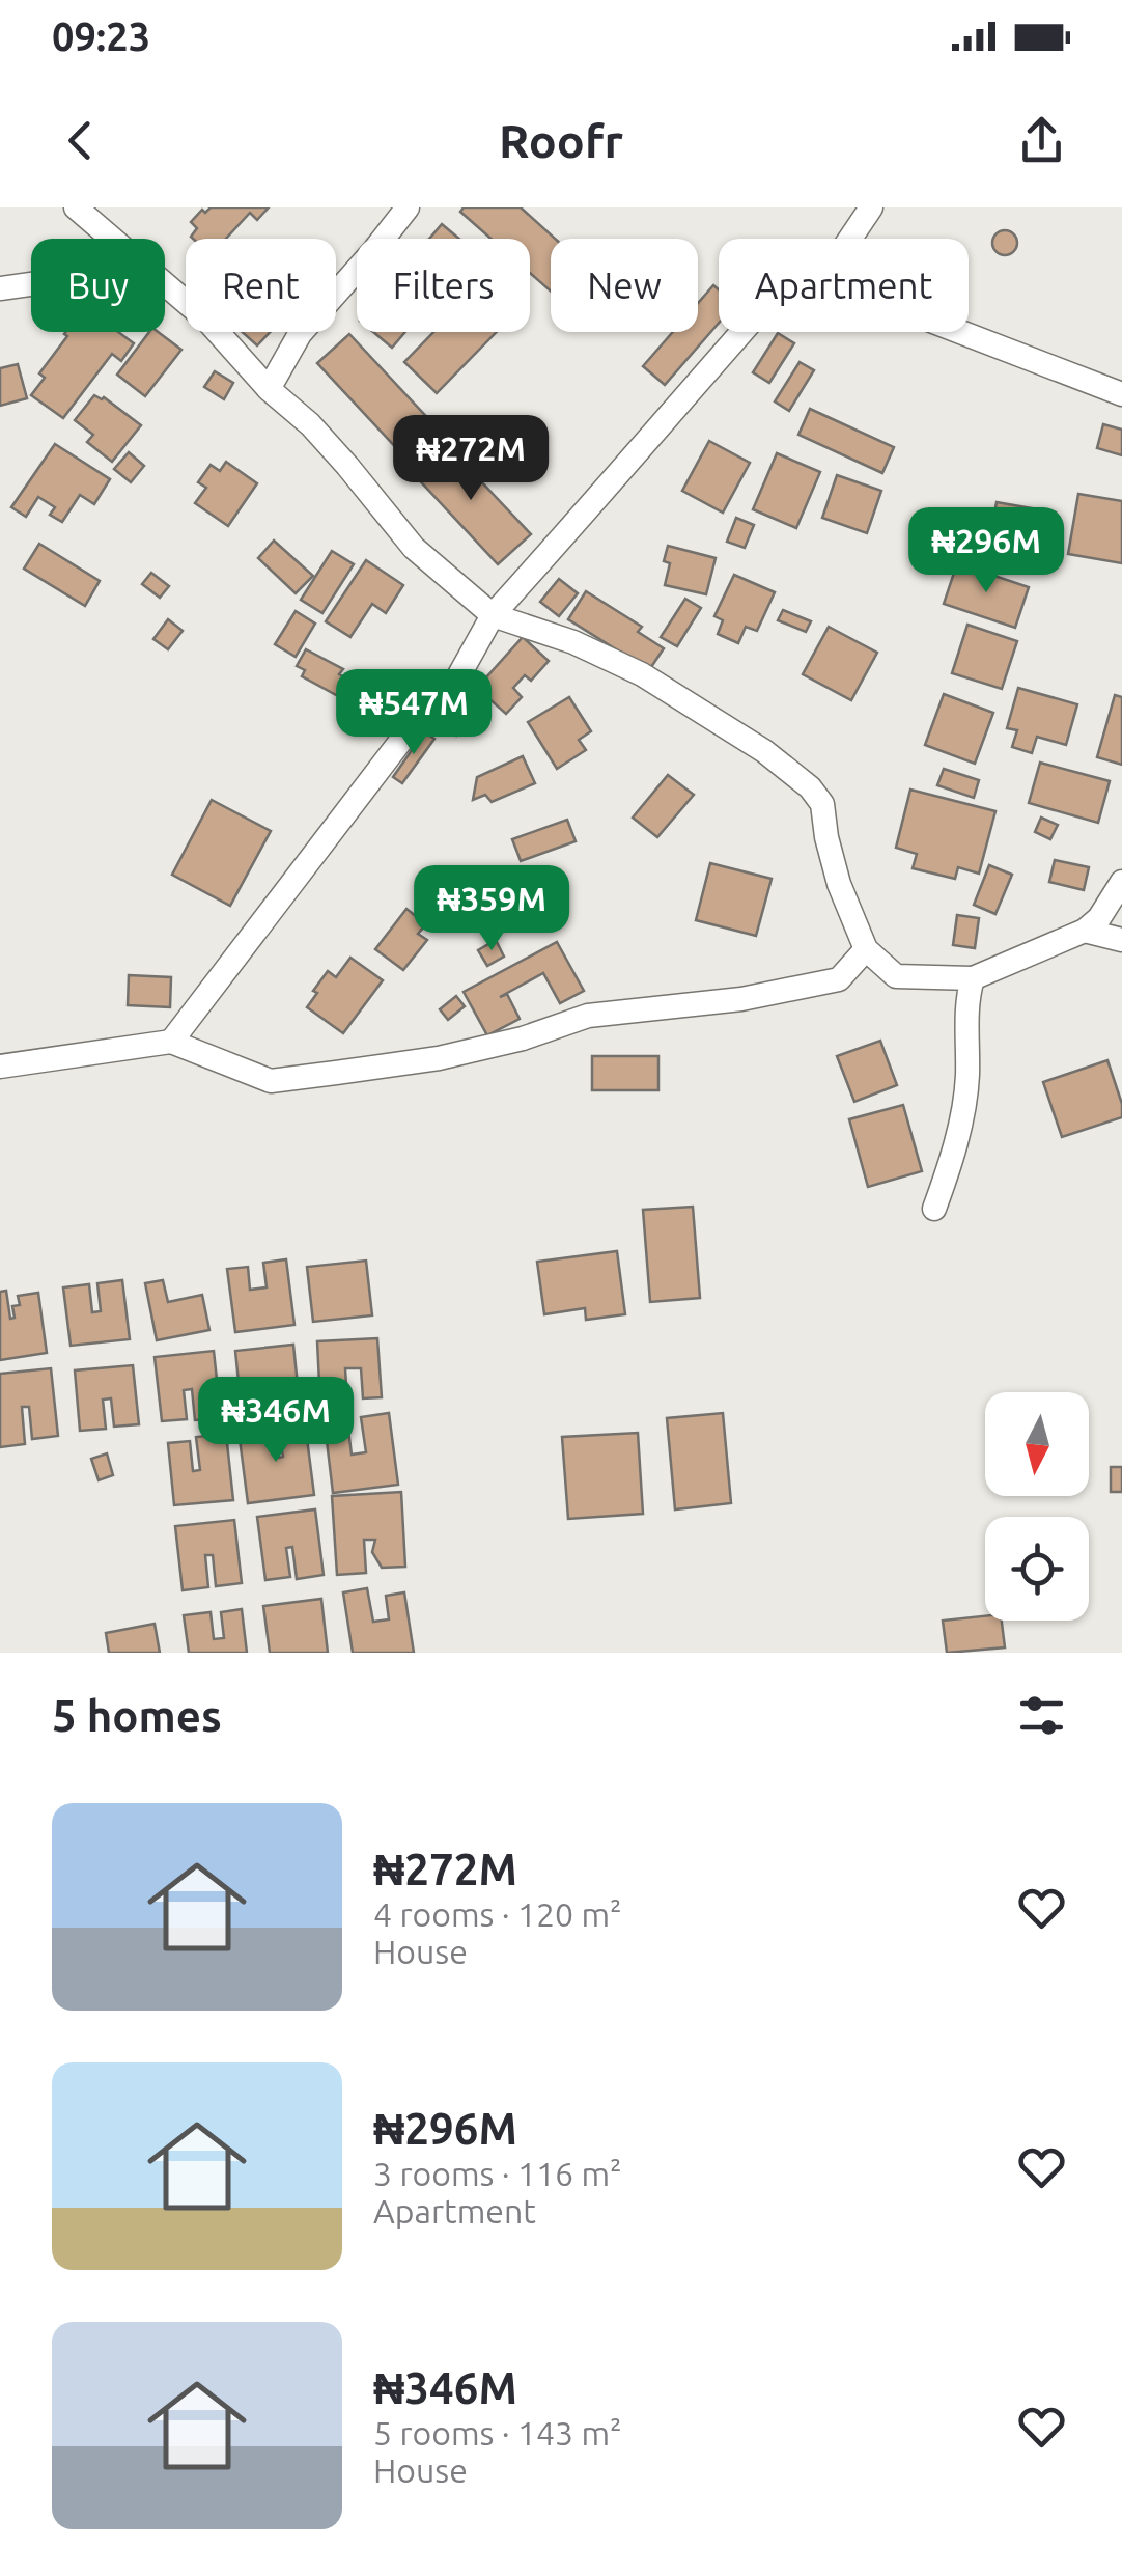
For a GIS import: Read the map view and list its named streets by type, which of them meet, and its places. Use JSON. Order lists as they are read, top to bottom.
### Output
{
  "north": "bottom",
  "page": {
    "status": "09:23",
    "header": "Roofr",
    "chip": [
      "Buy",
      "Rent",
      "Filters",
      "New",
      "Apartment"
    ],
    "price": [
      "₦272M",
      "₦296M",
      "₦547M",
      "₦359M",
      "₦346M"
    ],
    "heading": "5 homes",
    "list": [
      {
        "name": "₦272M",
        "note": "4 rooms · 120 m² · House"
      },
      {
        "name": "₦296M",
        "note": "3 rooms · 116 m² · Apartment"
      },
      {
        "name": "₦346M",
        "note": "5 rooms · 143 m² · House"
      }
    ]
  }
}
